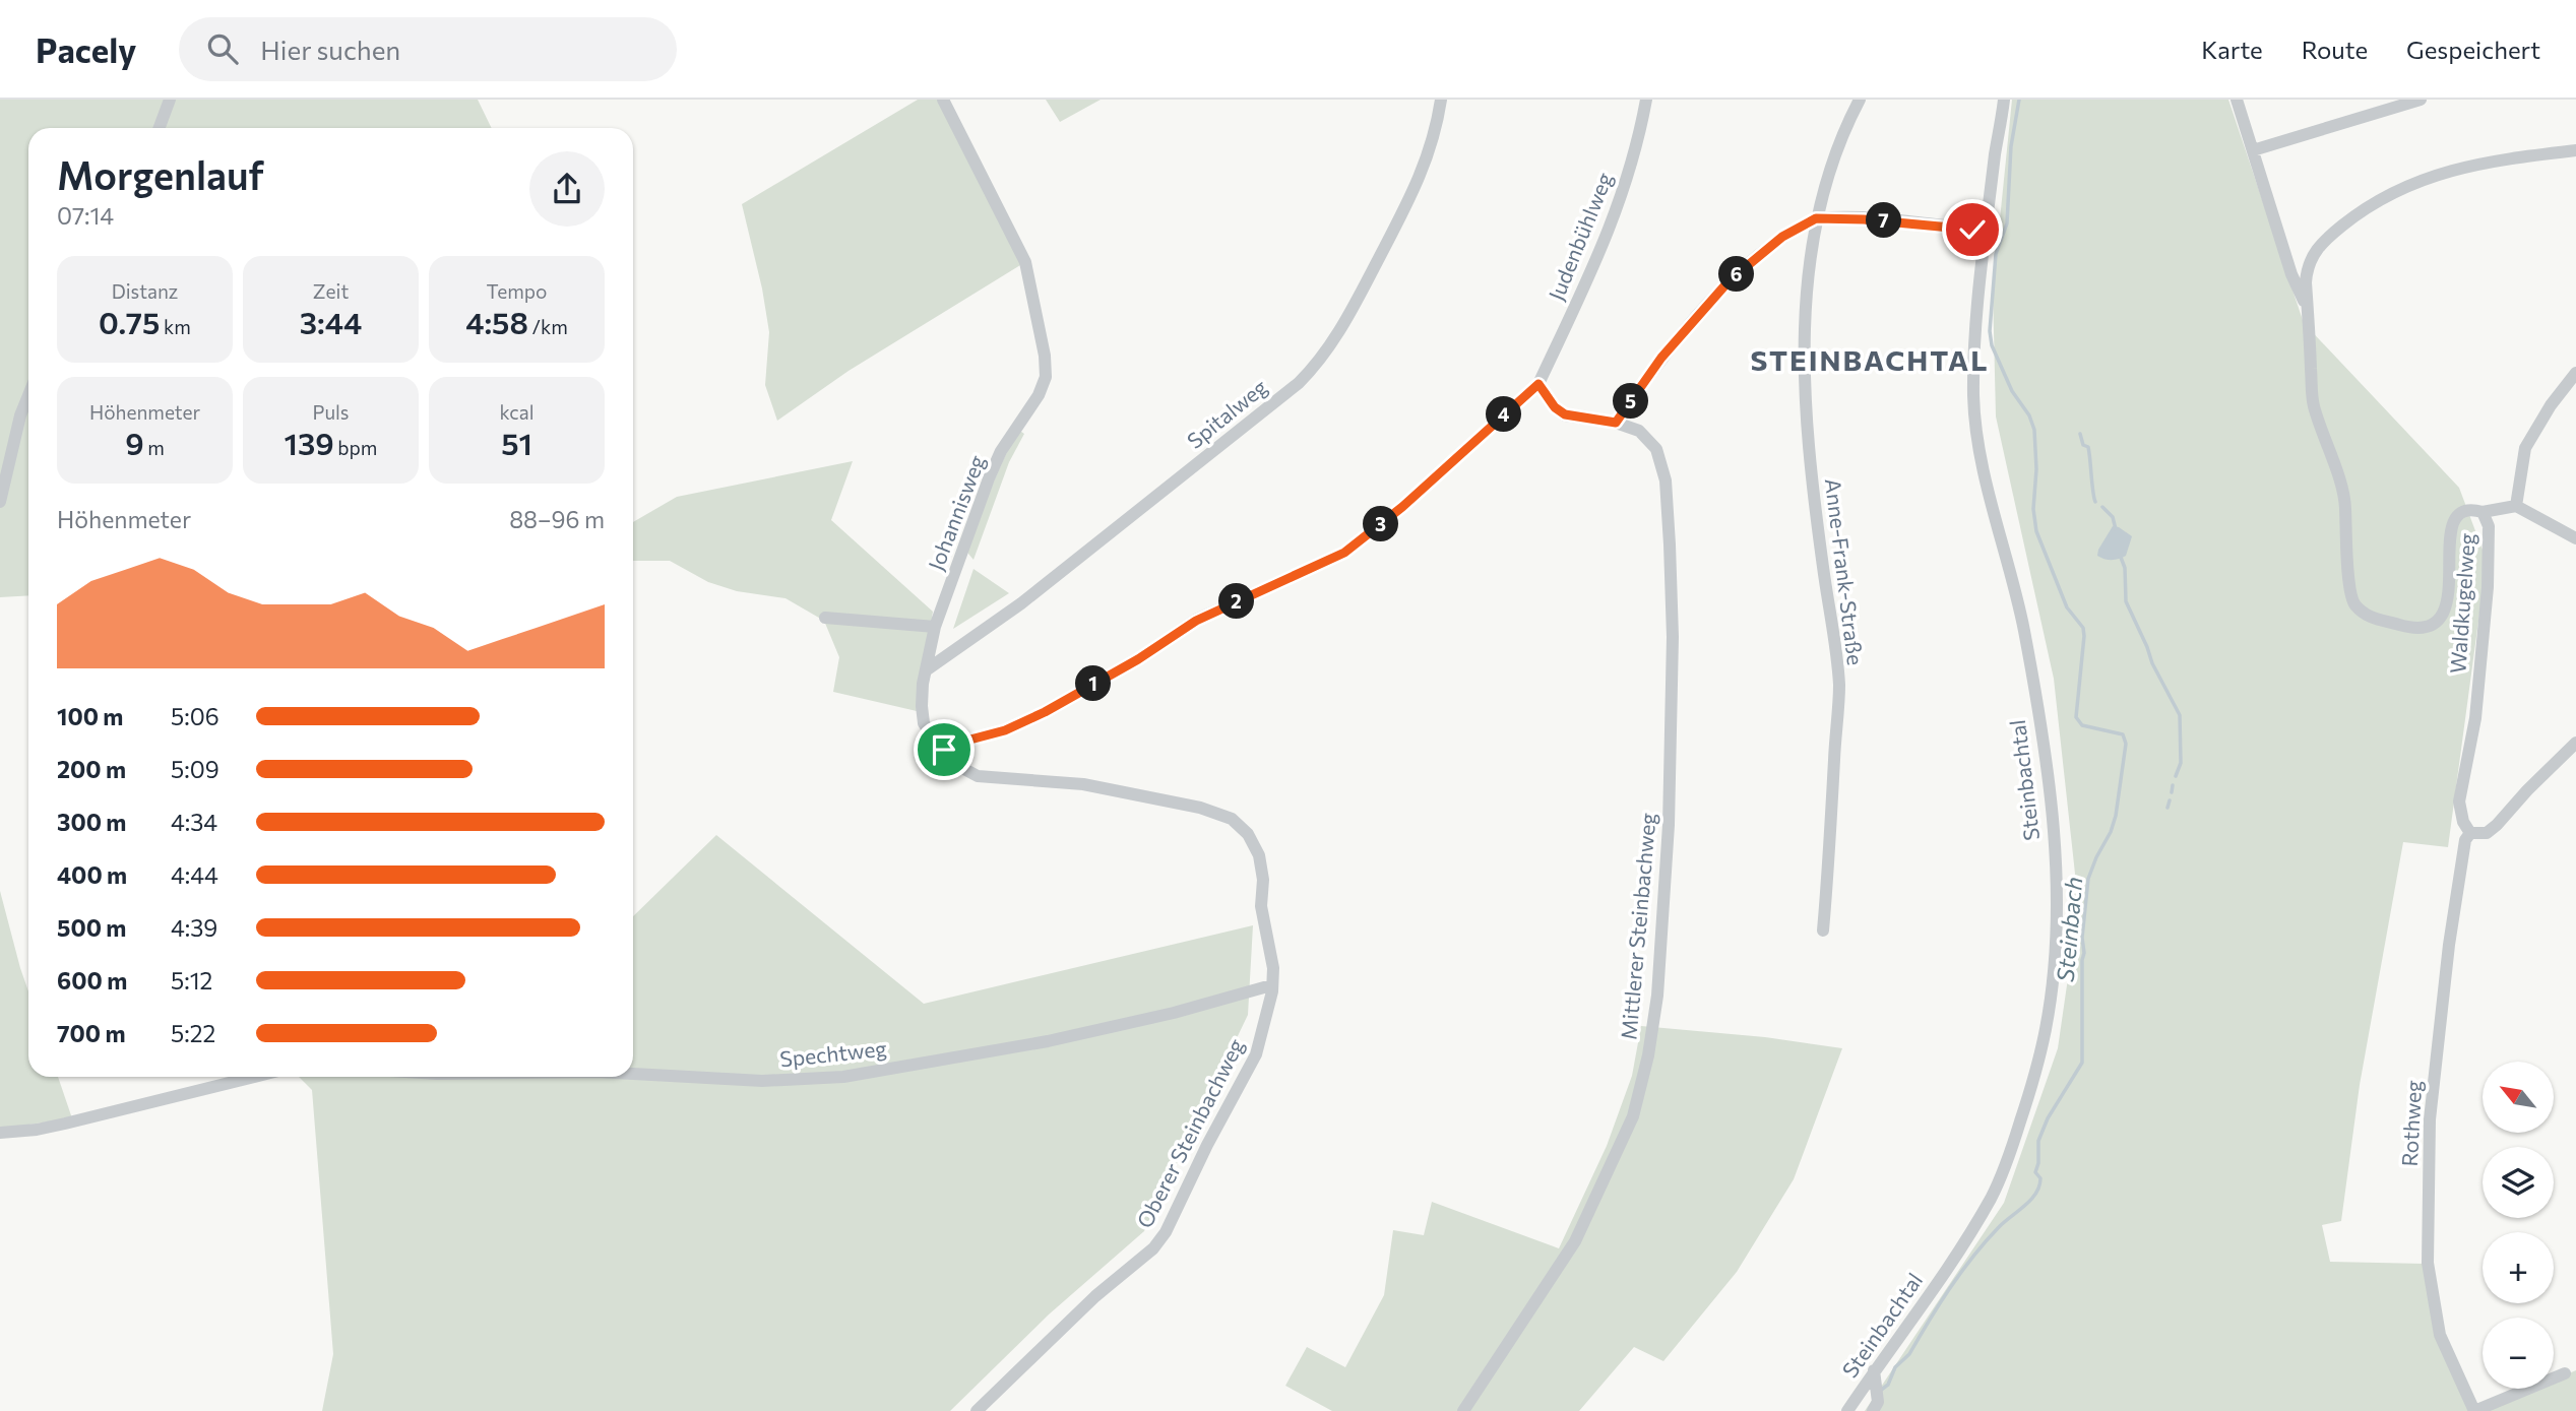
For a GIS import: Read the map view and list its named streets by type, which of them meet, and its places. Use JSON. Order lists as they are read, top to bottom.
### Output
{
  "streets": {
    "street": [
      "Judenbühlweg",
      "Spitalweg",
      "Johannisweg",
      "Anne-Frank-Straße",
      "Waldkugelweg",
      "Steinbachtal",
      "Mittlerer Steinbachweg",
      "Spechtweg",
      "Rothweg",
      "Oberer Steinbachweg"
    ]
  },
  "crossings": [
    ["Judenbühlweg", "Mittlerer Steinbachweg"],
    ["Spitalweg", "Johannisweg"],
    ["Johannisweg", "Oberer Steinbachweg"],
    ["Waldkugelweg", "Rothweg"],
    ["Spechtweg", "Oberer Steinbachweg"]
  ],
  "districts": ["STEINBACHTAL"],
  "water": ["Steinbach"],
  "north": "top left",
  "page": {
    "header": "Pacely",
    "search": "Hier suchen",
    "nav": ["Karte", "Route", "Gespeichert"],
    "heading": ["Morgenlauf", "07:14"],
    "pins": [
      "7",
      "6",
      "5",
      "4",
      "3",
      "2",
      "1"
    ],
    "stats": [
      ["Distanz", "0.75 km"],
      ["Zeit", "3:44"],
      ["Tempo", "4:58 /km"],
      ["Höhenmeter", "9 m"],
      ["Puls", "139 bpm"],
      ["kcal", "51"]
    ],
    "chart": ["Höhenmeter", "88–96 m"],
    "list": [
      {
        "name": "100 m",
        "note": "5:06"
      },
      {
        "name": "200 m",
        "note": "5:09"
      },
      {
        "name": "300 m",
        "note": "4:34"
      },
      {
        "name": "400 m",
        "note": "4:44"
      },
      {
        "name": "500 m",
        "note": "4:39"
      },
      {
        "name": "600 m",
        "note": "5:12"
      },
      {
        "name": "700 m",
        "note": "5:22"
      }
    ],
    "map_buttons": ["+", "−"]
  }
}
